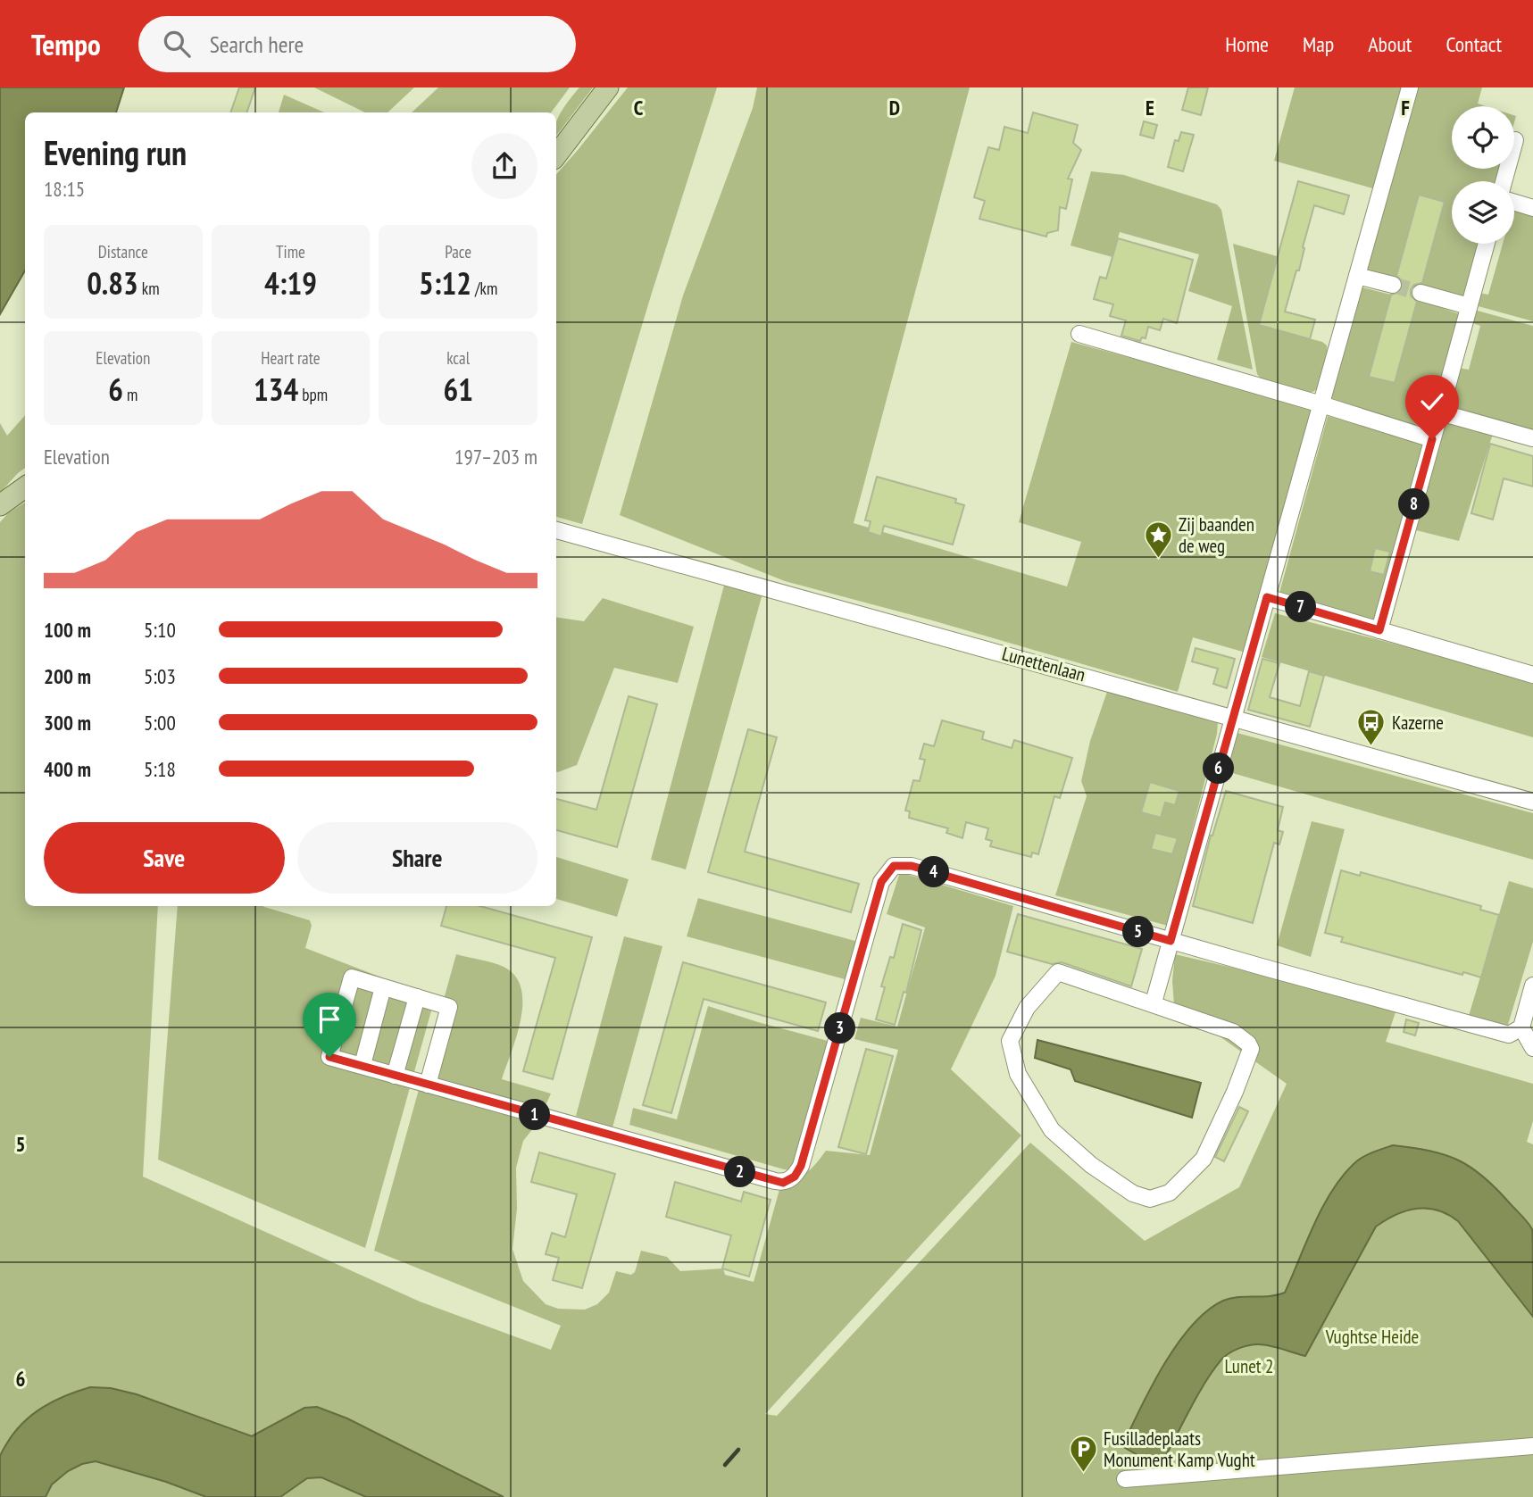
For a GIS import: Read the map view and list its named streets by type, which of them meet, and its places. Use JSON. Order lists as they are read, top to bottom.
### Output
{
  "streets": {
    "street": ["Lunettenlaan"]
  },
  "parks": ["Vughtse Heide", "Lunet 2"],
  "places": {
    "place": ["Zij baanden de weg"],
    "bus stop": ["Kazerne"],
    "parking": ["Fusilladeplaats Monument Kamp Vught"]
  },
  "page": {
    "header": "Tempo",
    "search": "Search here",
    "nav": [
      "Home",
      "Map",
      "About",
      "Contact"
    ],
    "heading": ["Evening run", "18:15"],
    "stats": [
      ["Distance", "0.83 km"],
      ["Time", "4:19"],
      ["Pace", "5:12 /km"],
      ["Elevation", "6 m"],
      ["Heart rate", "134 bpm"],
      ["kcal", "61"]
    ],
    "chart": ["Elevation", "197–203 m"],
    "pins": [
      "8",
      "7",
      "6",
      "4",
      "5",
      "3",
      "1",
      "2"
    ],
    "list": [
      {
        "name": "100 m",
        "note": "5:10"
      },
      {
        "name": "200 m",
        "note": "5:03"
      },
      {
        "name": "300 m",
        "note": "5:00"
      },
      {
        "name": "400 m",
        "note": "5:18"
      }
    ],
    "buttons": ["Save", "Share"]
  },
  "grid": {
    "columns": [
      "C",
      "D",
      "E",
      "F"
    ],
    "rows": ["5", "6"]
  }
}
